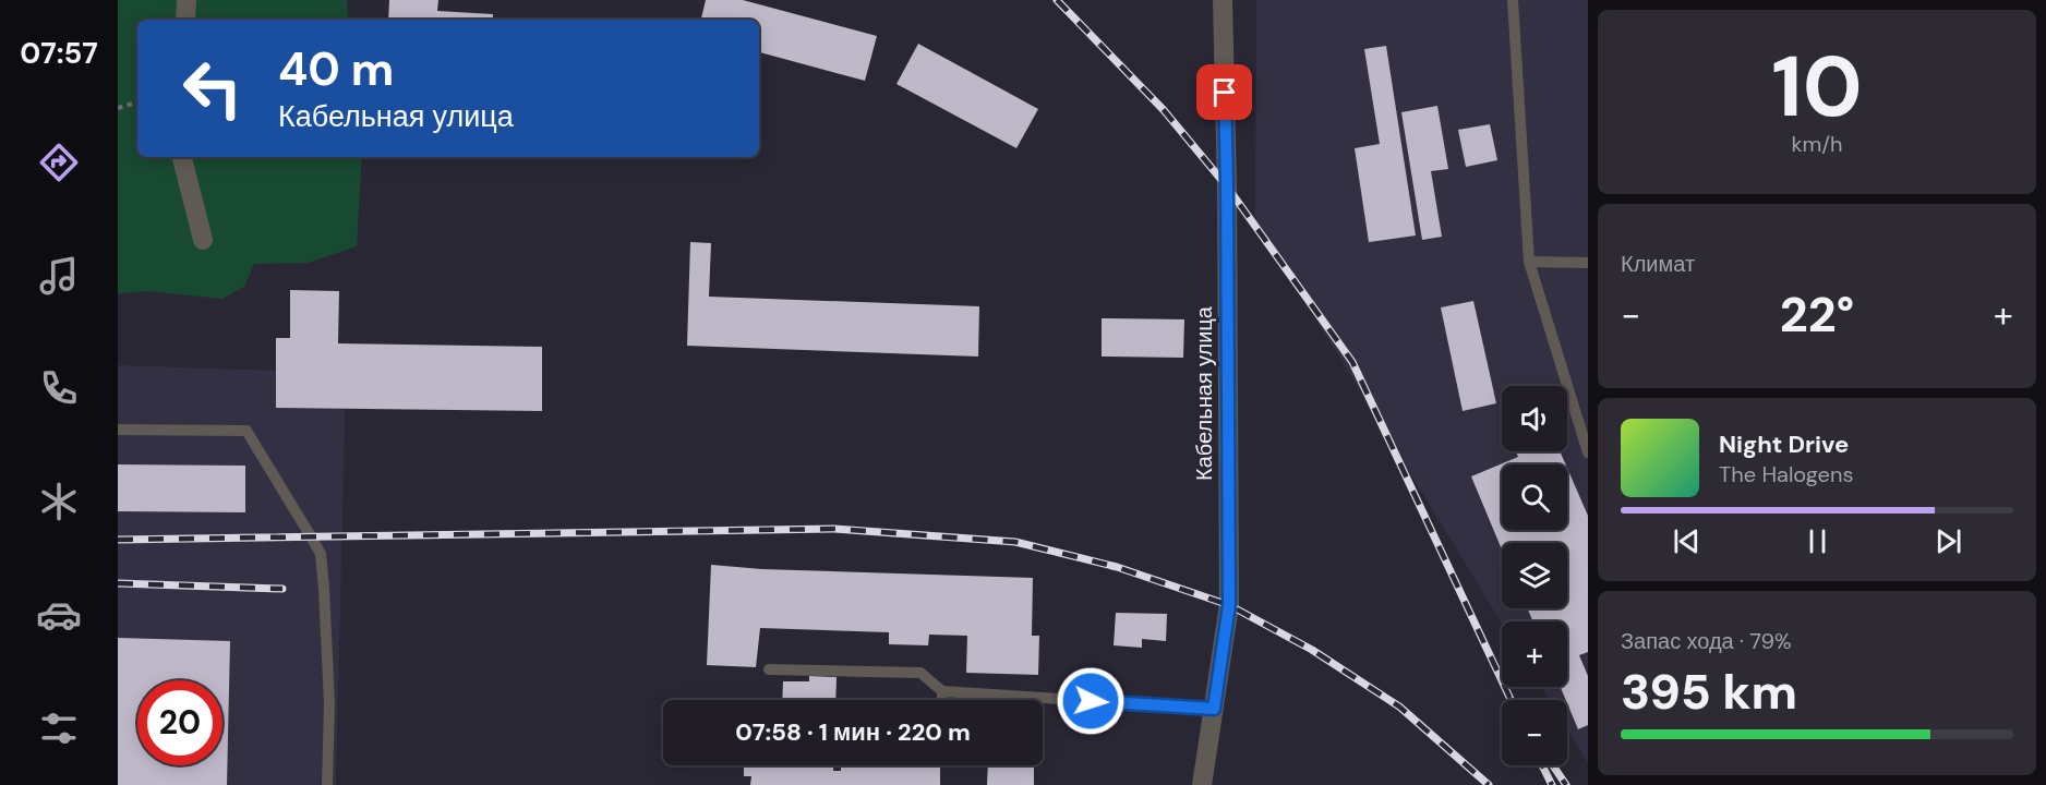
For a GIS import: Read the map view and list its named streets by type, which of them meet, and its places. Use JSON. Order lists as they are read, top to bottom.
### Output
{
  "streets": {
    "street": ["Кабельная улица"]
  },
  "page": {
    "tabs": "07:57",
    "tile": [
      ["10", "km/h"],
      "Климат",
      ["Запас хода · 79%", "395 km"]
    ],
    "turn": ["40 m", "Кабельная улица"],
    "heat": ["−", "22°", "+"],
    "map_buttons": ["+", "−"],
    "song": ["Night Drive", "The Halogens"],
    "limit": "20",
    "trip": "07:58 · 1 мин · 220 m"
  }
}
